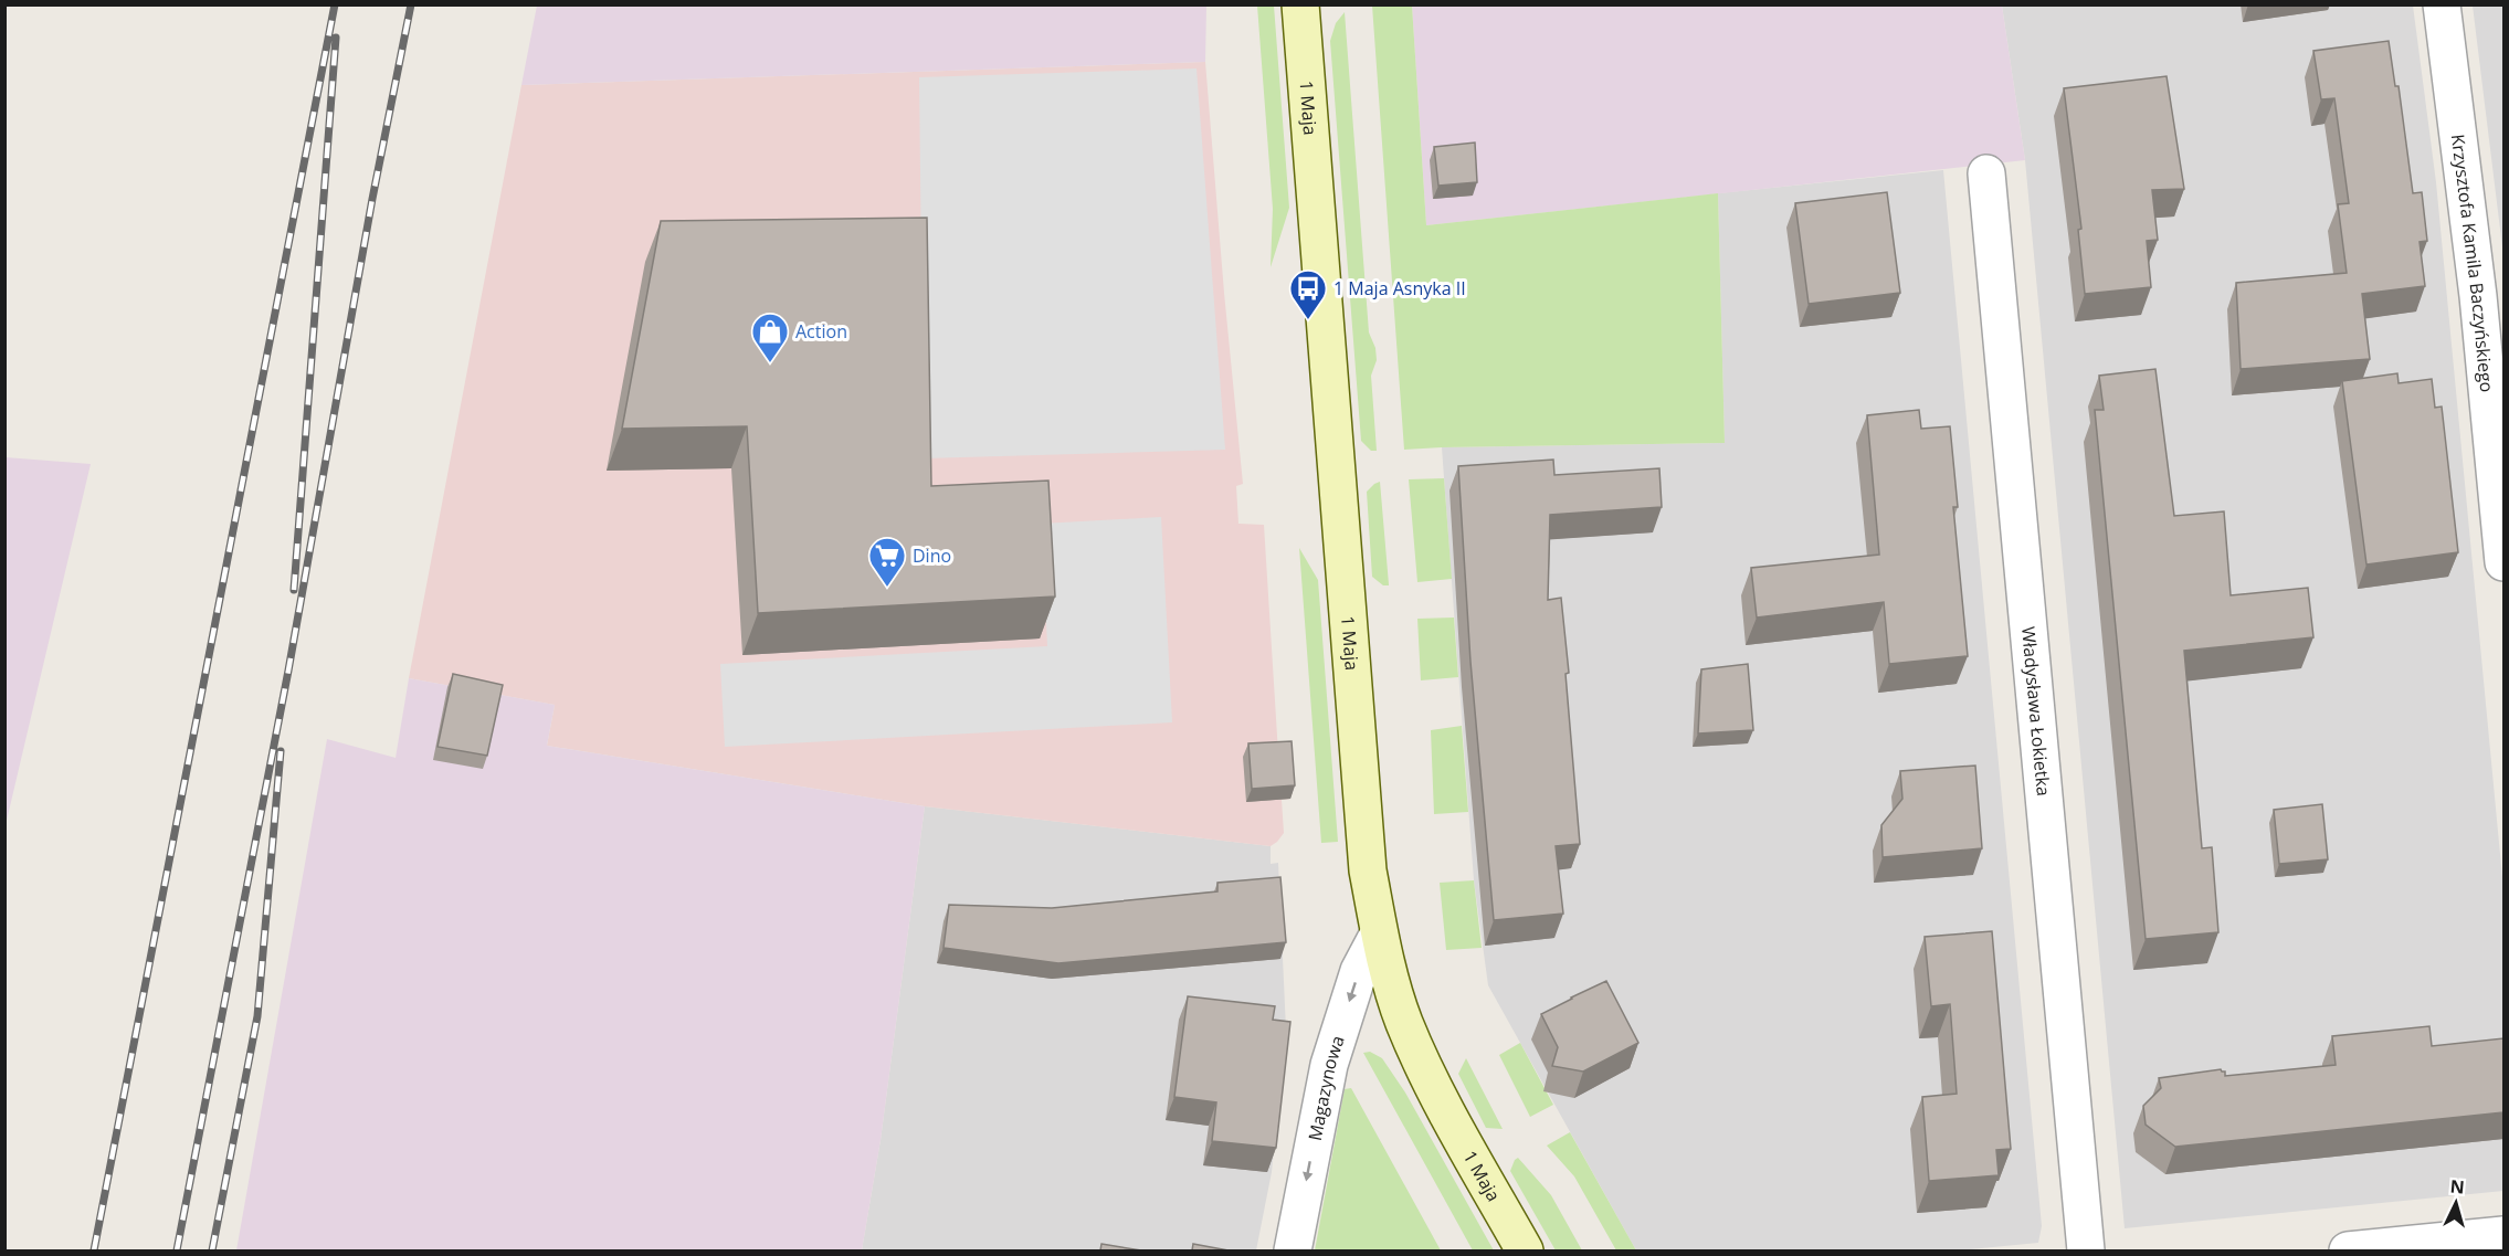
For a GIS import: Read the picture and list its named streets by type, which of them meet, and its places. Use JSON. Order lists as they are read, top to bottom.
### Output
{
  "streets": {
    "street": [
      "1 Maja",
      "Krzysztofa Kamila Baczyńskiego",
      "Władysława Łokietka",
      "Magazynowa"
    ]
  },
  "crossings": [
    ["1 Maja", "Magazynowa"]
  ],
  "one_way": ["Magazynowa"],
  "places": {
    "bus stop": ["1 Maja Asnyka II"],
    "shop": ["Action"],
    "supermarket": ["Dino"]
  },
  "north": "top"
}
